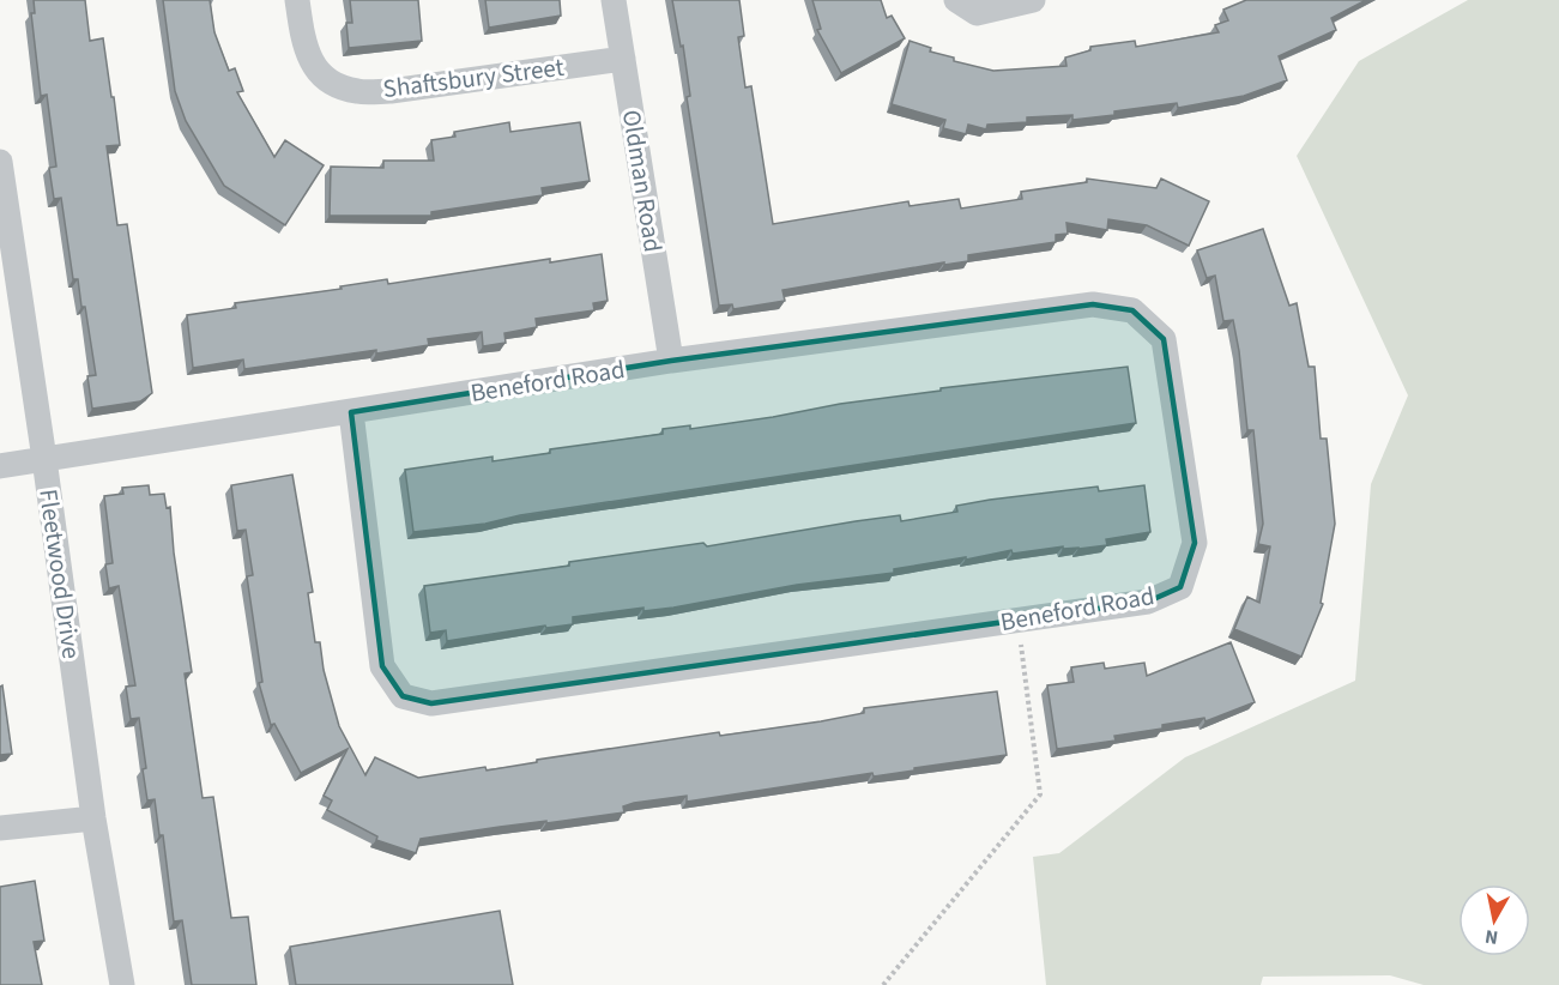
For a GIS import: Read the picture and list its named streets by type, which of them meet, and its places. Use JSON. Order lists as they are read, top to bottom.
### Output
{
  "streets": {
    "street": [
      "Shaftsbury Street",
      "Oldman Road",
      "Beneford Road",
      "Fleetwood Drive"
    ]
  },
  "crossings": [
    ["Shaftsbury Street", "Oldman Road"],
    ["Oldman Road", "Beneford Road"],
    ["Beneford Road", "Fleetwood Drive"]
  ],
  "north": "bottom"
}
